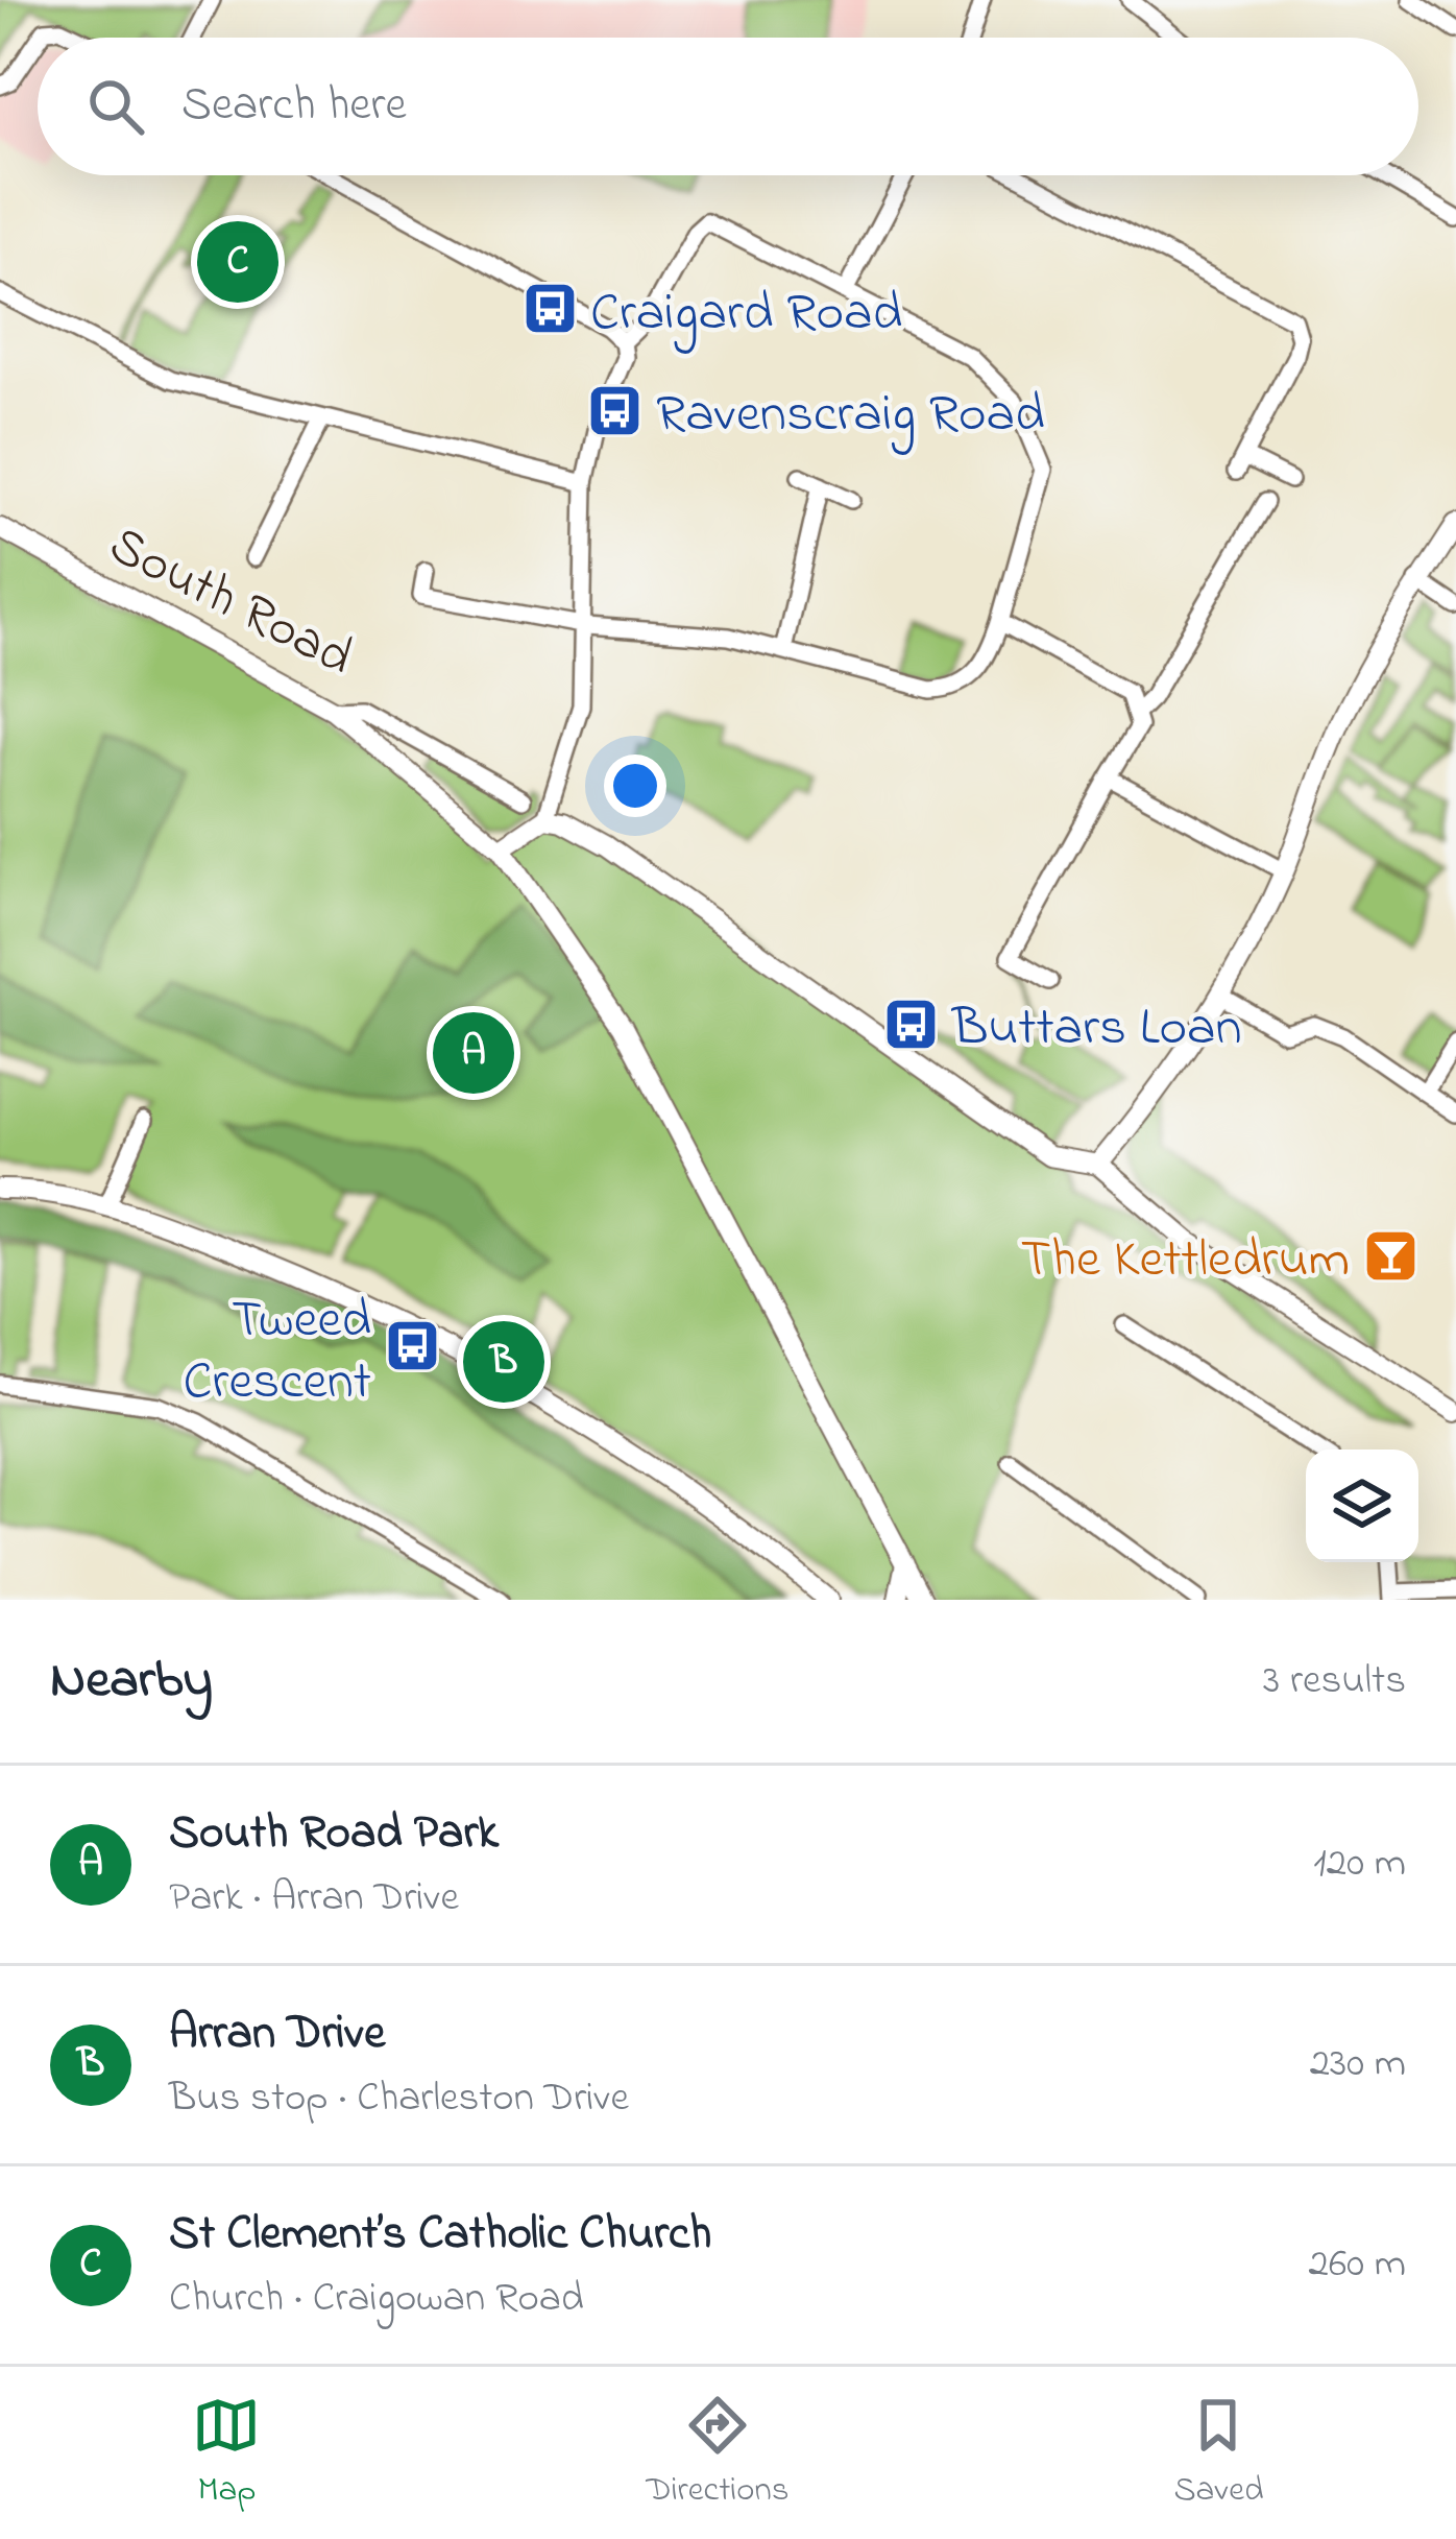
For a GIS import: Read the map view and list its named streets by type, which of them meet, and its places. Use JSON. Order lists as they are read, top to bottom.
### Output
{
  "streets": {
    "street": ["South Road"]
  },
  "places": {
    "bus stop": [
      "Craigard Road",
      "Ravenscraig Road",
      "Buttars Loan",
      "Tweed Crescent"
    ],
    "bar": ["The Kettledrum"]
  },
  "page": {
    "search": "Search here",
    "pins": ["C", "A", "B"],
    "heading": ["Nearby", "3 results"],
    "list": [
      {
        "mark": "A",
        "name": "South Road Park",
        "note": "Park · Arran Drive",
        "value": "120 m"
      },
      {
        "mark": "B",
        "name": "Arran Drive",
        "note": "Bus stop · Charleston Drive",
        "value": "230 m"
      },
      {
        "mark": "C",
        "name": "St Clement’s Catholic Church",
        "note": "Church · Craigowan Road",
        "value": "260 m"
      }
    ],
    "nav": ["Map", "Directions", "Saved"]
  }
}
